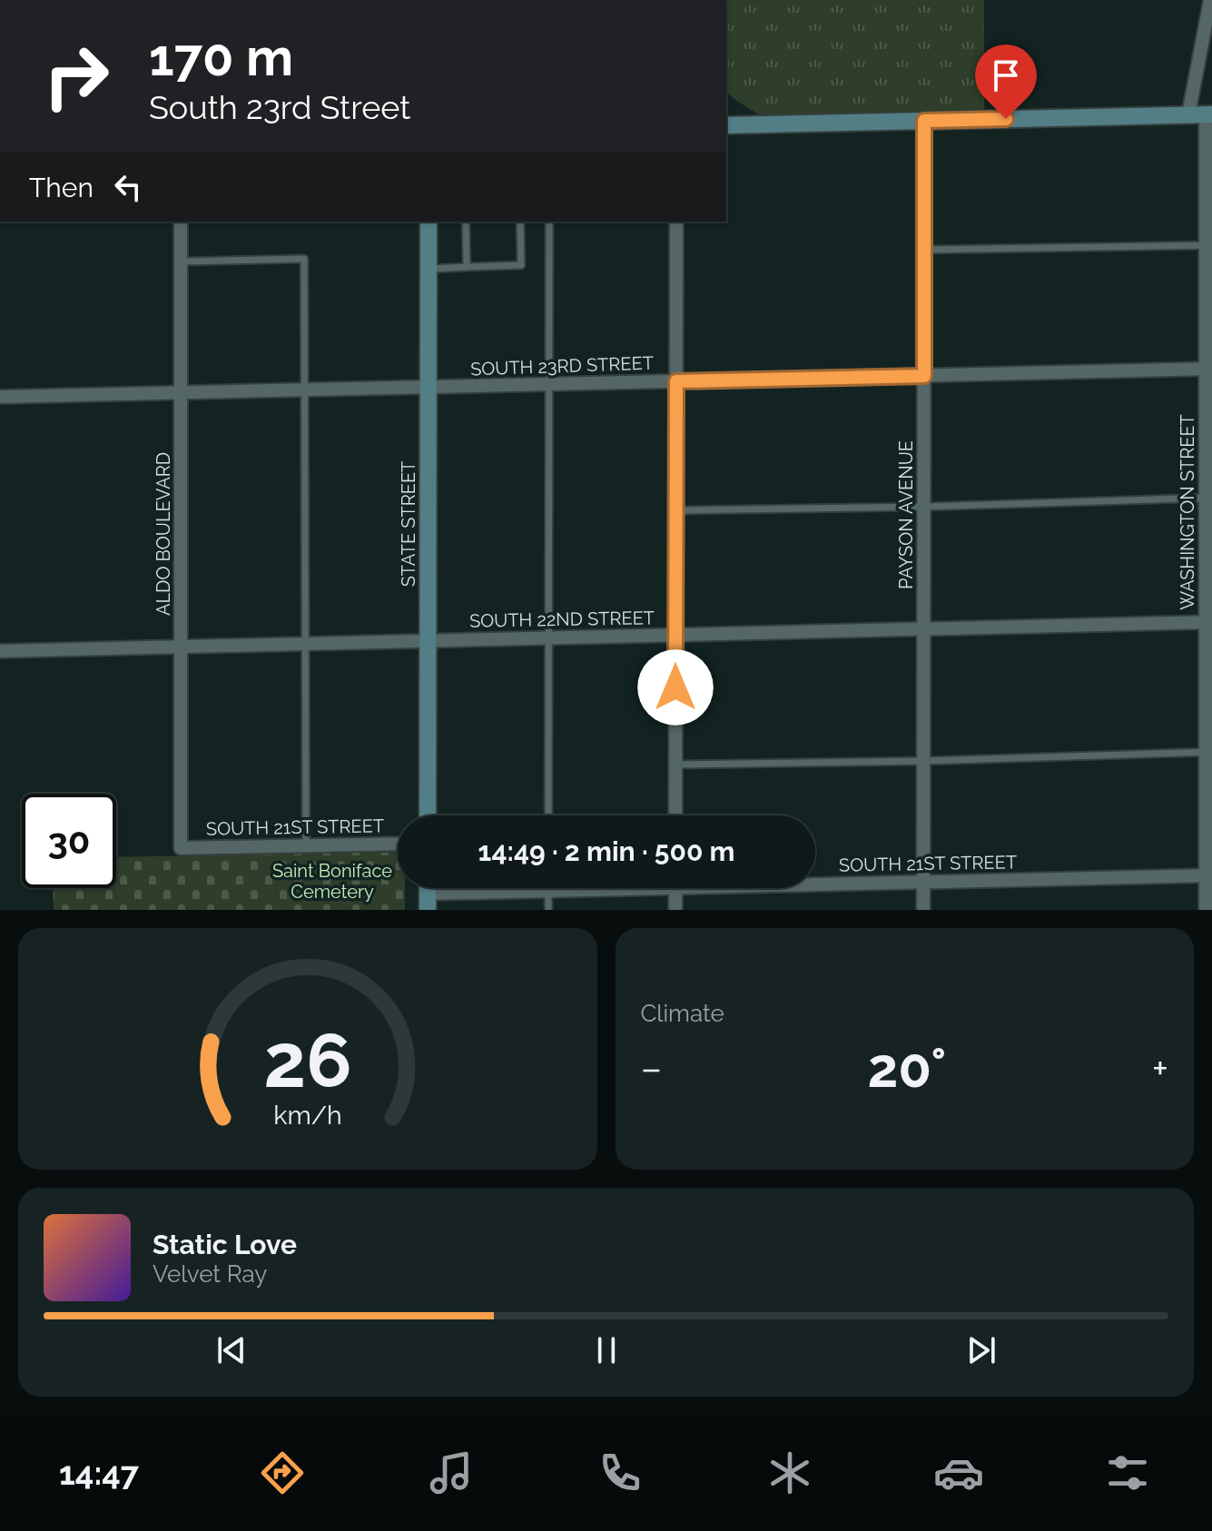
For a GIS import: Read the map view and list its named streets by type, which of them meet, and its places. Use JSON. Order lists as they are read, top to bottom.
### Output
{
  "streets": {
    "street": [
      "SOUTH 23RD STREET",
      "WASHINGTON STREET",
      "PAYSON AVENUE",
      "STATE STREET",
      "ALDO BOULEVARD",
      "SOUTH 22ND STREET",
      "SOUTH 21ST STREET"
    ]
  },
  "crossings": [
    ["SOUTH 23RD STREET", "WASHINGTON STREET"],
    ["SOUTH 23RD STREET", "PAYSON AVENUE"],
    ["SOUTH 23RD STREET", "STATE STREET"],
    ["SOUTH 23RD STREET", "ALDO BOULEVARD"],
    ["WASHINGTON STREET", "SOUTH 22ND STREET"],
    ["WASHINGTON STREET", "SOUTH 21ST STREET"],
    ["PAYSON AVENUE", "SOUTH 22ND STREET"],
    ["PAYSON AVENUE", "SOUTH 21ST STREET"],
    ["STATE STREET", "SOUTH 22ND STREET"],
    ["ALDO BOULEVARD", "SOUTH 22ND STREET"],
    ["ALDO BOULEVARD", "SOUTH 21ST STREET"]
  ],
  "parks": ["Saint Boniface Cemetery"],
  "page": {
    "turn": ["170 m", "South 23rd Street"],
    "then": "Then",
    "limit": "30",
    "trip": "14:49 · 2 min · 500 m",
    "tile": "Climate",
    "heat": ["−", "20°", "+"],
    "song": ["Static Love", "Velvet Ray"],
    "tabs": "14:47",
    "gauge": ["26", "km/h"]
  }
}
